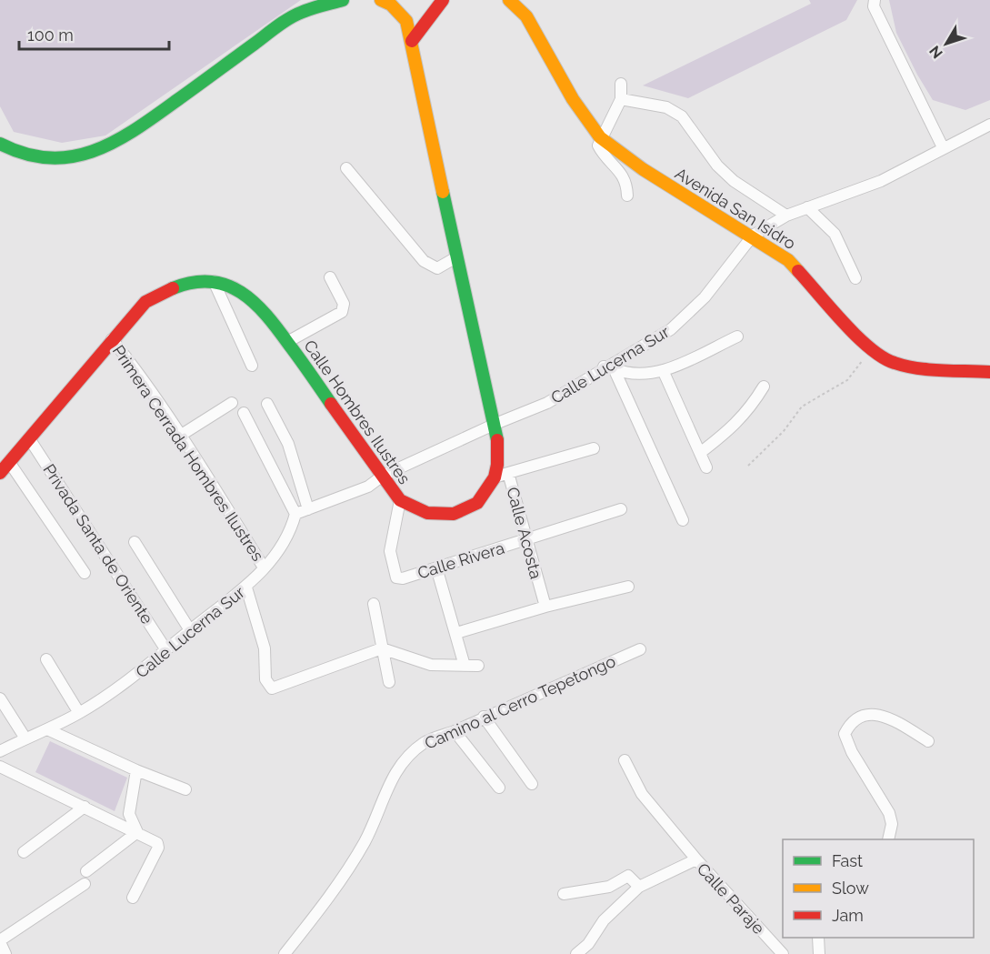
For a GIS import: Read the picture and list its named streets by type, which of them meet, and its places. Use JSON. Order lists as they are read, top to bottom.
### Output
{
  "streets": {
    "main road": ["Avenida San Isidro", "Calle Hombres Ilustres"],
    "street": [
      "Calle Lucerna Sur",
      "Primera Cerrada Hombres Ilustres",
      "Calle Acosta",
      "Privada Santa de Oriente",
      "Calle Rivera",
      "Camino al Cerro Tepetongo",
      "Calle Paraje"
    ]
  },
  "crossings": [
    ["Avenida San Isidro", "Calle Lucerna Sur"],
    ["Calle Lucerna Sur", "Calle Hombres Ilustres"],
    ["Calle Lucerna Sur", "Primera Cerrada Hombres Ilustres"],
    ["Calle Lucerna Sur", "Privada Santa de Oriente"],
    ["Calle Hombres Ilustres", "Primera Cerrada Hombres Ilustres"],
    ["Calle Hombres Ilustres", "Calle Acosta"],
    ["Calle Hombres Ilustres", "Privada Santa de Oriente"],
    ["Calle Hombres Ilustres", "Calle Rivera"],
    ["Calle Acosta", "Calle Rivera"]
  ],
  "legend": ["Fast", "Slow", "Jam"],
  "scale_bar": "100 m",
  "north": "bottom left"
}
